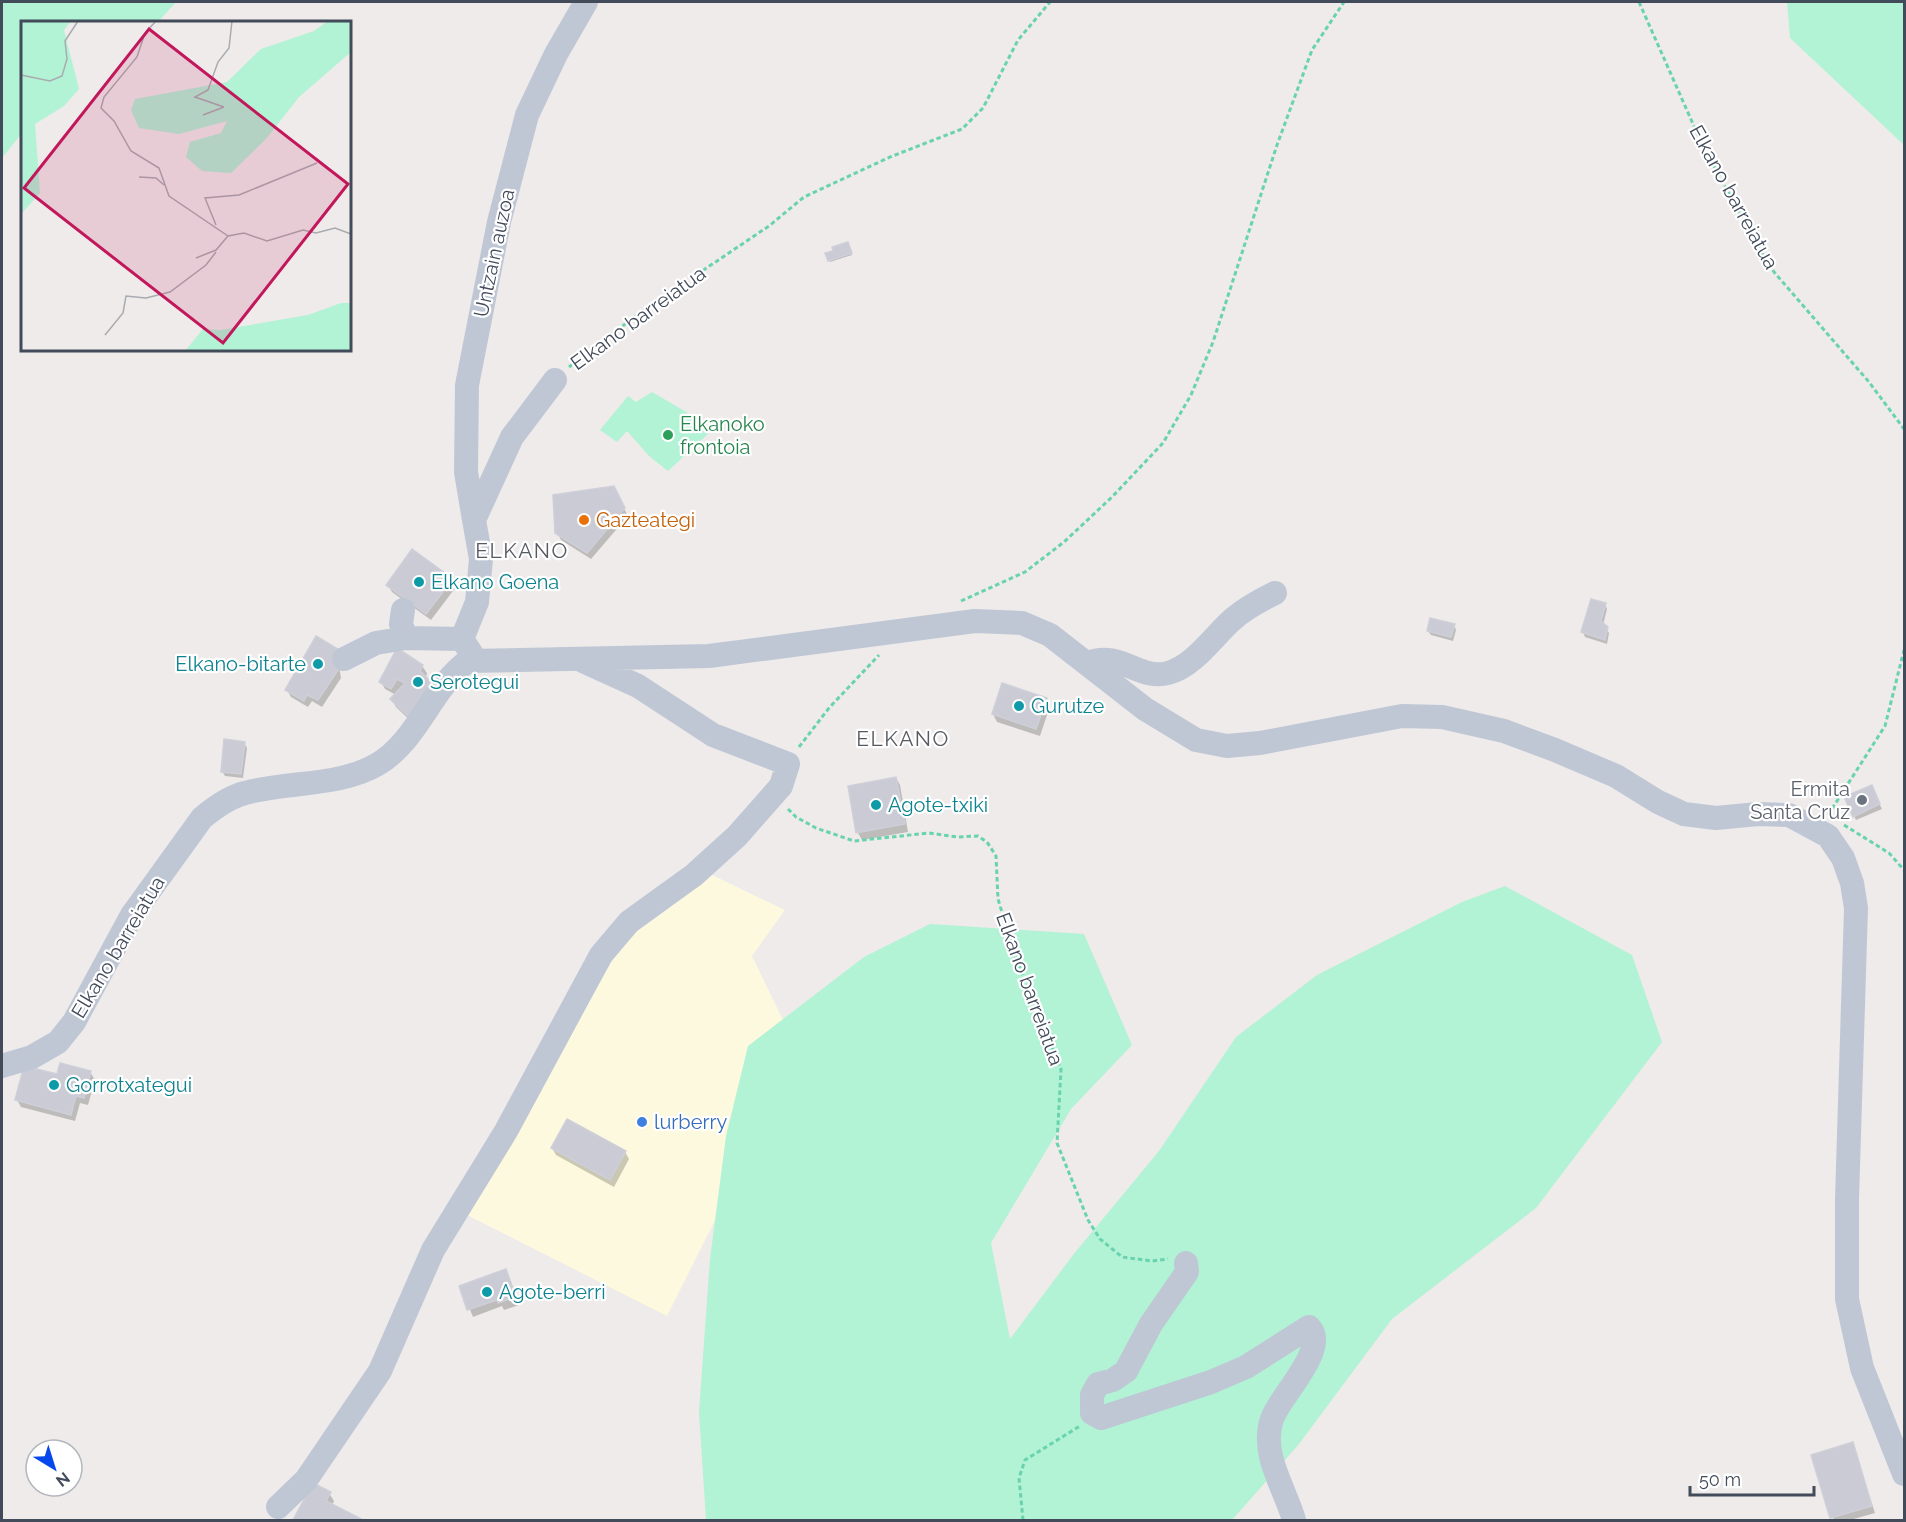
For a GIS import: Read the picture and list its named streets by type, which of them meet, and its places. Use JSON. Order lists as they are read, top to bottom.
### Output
{
  "streets": {
    "street": ["Elkano barreiatua", "Untzain auzoa"]
  },
  "crossings": [
    ["Elkano barreiatua", "Untzain auzoa"]
  ],
  "districts": ["ELKANO", "ELKANO"],
  "places": [
    "Elkanoko frontoia",
    "Gazteategi",
    "Elkano Goena",
    "Elkano-bitarte",
    "Serotegui",
    "Gurutze",
    "Ermita Santa Cruz",
    "Agote-txiki",
    "Gorrotxategui",
    "lurberry",
    "Agote-berri"
  ],
  "scale_bar": "50 m",
  "north": "bottom right"
}
